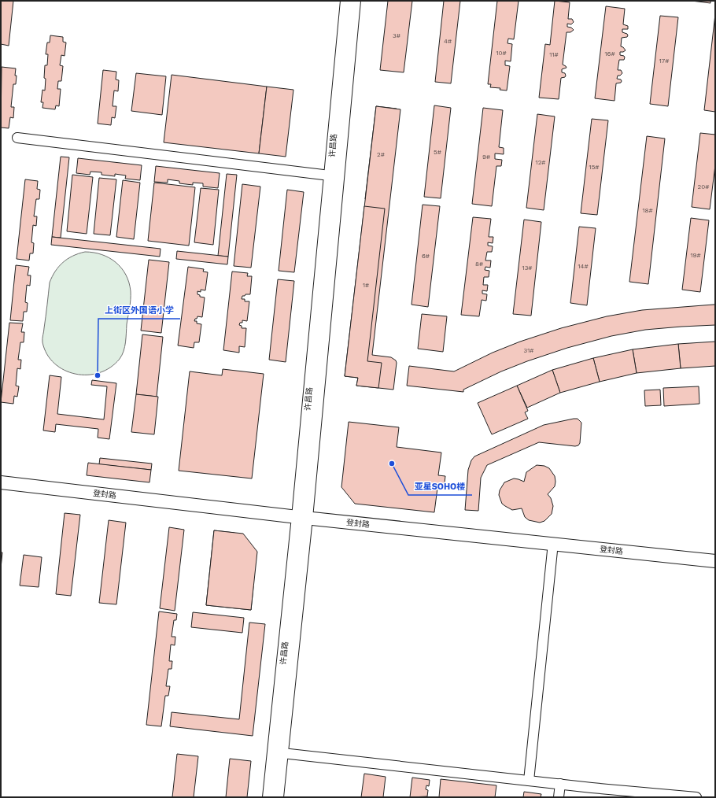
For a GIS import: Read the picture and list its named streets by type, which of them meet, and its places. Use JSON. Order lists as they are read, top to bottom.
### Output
{
  "streets": {
    "main road": ["登封路"],
    "street": ["许昌路"]
  },
  "crossings": [
    ["许昌路", "登封路"]
  ],
  "places": ["上街区外国语小学", "亚星SOHO楼"],
  "house_numbers": [
    "3#",
    "4#",
    "10#",
    "16#",
    "11#",
    "17#",
    "5#",
    "2#",
    "9#",
    "12#",
    "15#",
    "20#",
    "18#",
    "19#",
    "6#",
    "8#",
    "14#",
    "13#",
    "1#",
    "31#"
  ]
}
